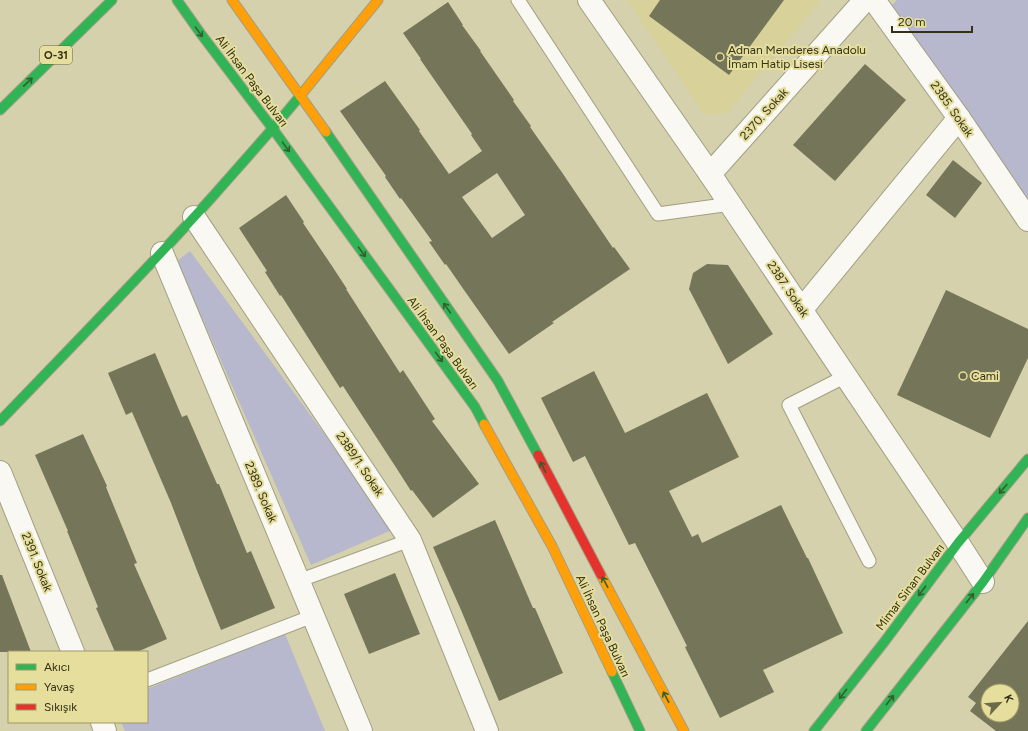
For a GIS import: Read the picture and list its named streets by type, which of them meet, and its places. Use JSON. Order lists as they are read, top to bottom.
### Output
{
  "streets": {
    "main road": ["O-31", "Ali İhsan Paşa Bulvarı", "Mimar Sinan Bulvarı"],
    "street": [
      "2385. Sokak",
      "2370. Sokak",
      "2387. Sokak",
      "2389/1. Sokak",
      "2389. Sokak",
      "2391. Sokak"
    ]
  },
  "crossings": [
    ["2370. Sokak", "2387. Sokak"],
    ["2387. Sokak", "Mimar Sinan Bulvarı"]
  ],
  "places": ["Adnan Menderes Anadolu İmam Hatip Lisesi", "Cami"],
  "legend": ["Akıcı", "Yavaş", "Sıkışık"],
  "scale_bar": "20 m",
  "north": "top right"
}
